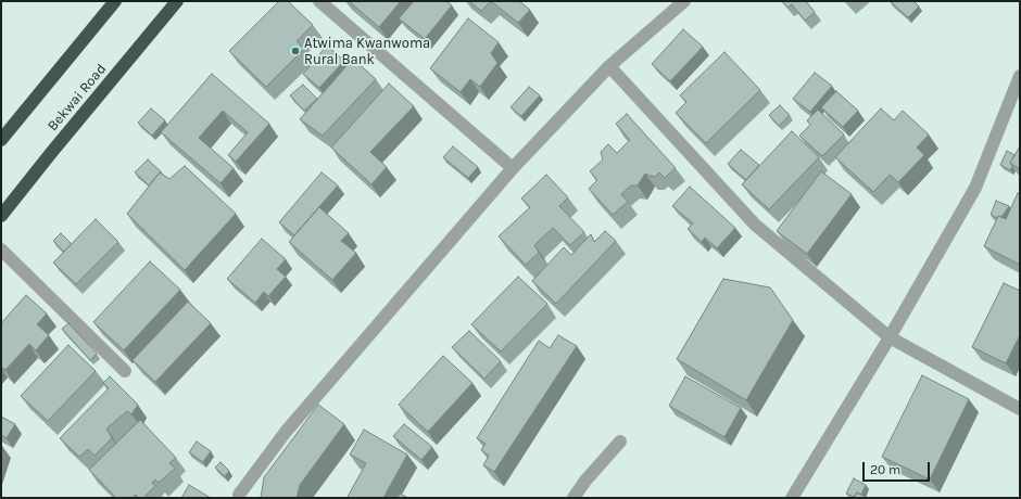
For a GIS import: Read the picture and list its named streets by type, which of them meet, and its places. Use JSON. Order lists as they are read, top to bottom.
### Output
{
  "streets": {
    "highway": ["Bekwai Road"]
  },
  "places": ["Atwima Kwanwoma Rural Bank"],
  "scale_bar": "20 m"
}
